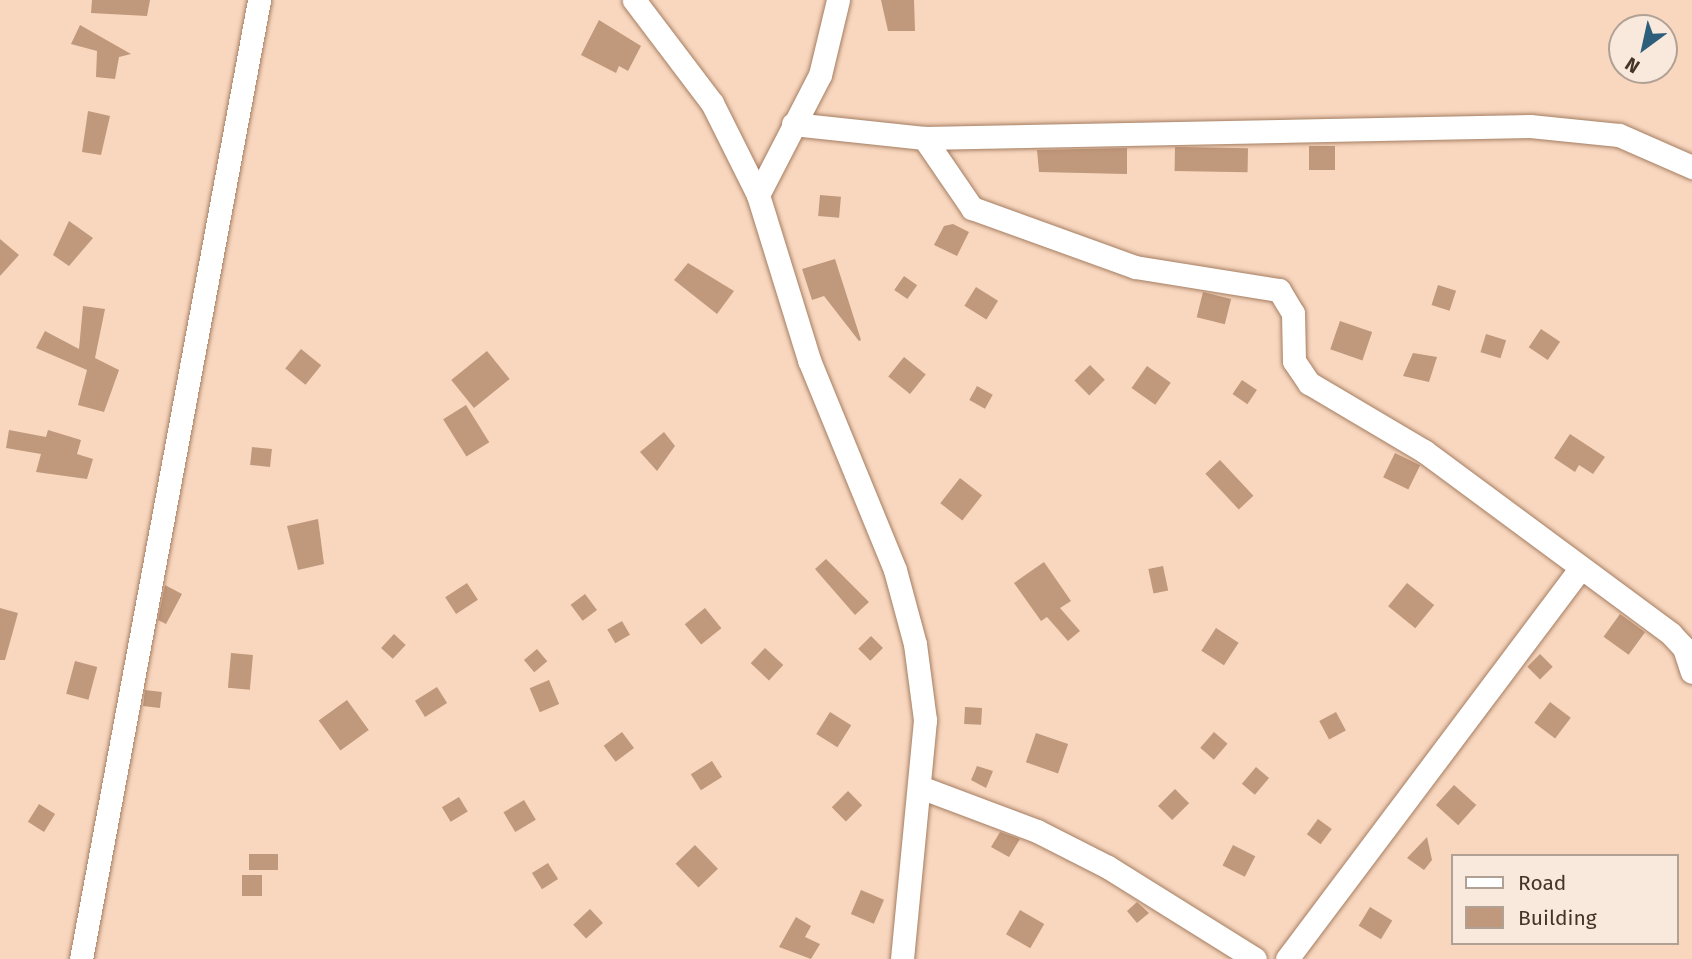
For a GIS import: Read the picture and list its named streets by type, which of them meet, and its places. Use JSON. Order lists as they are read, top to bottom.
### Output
{
  "legend": ["Road", "Building"],
  "north": "bottom left"
}
